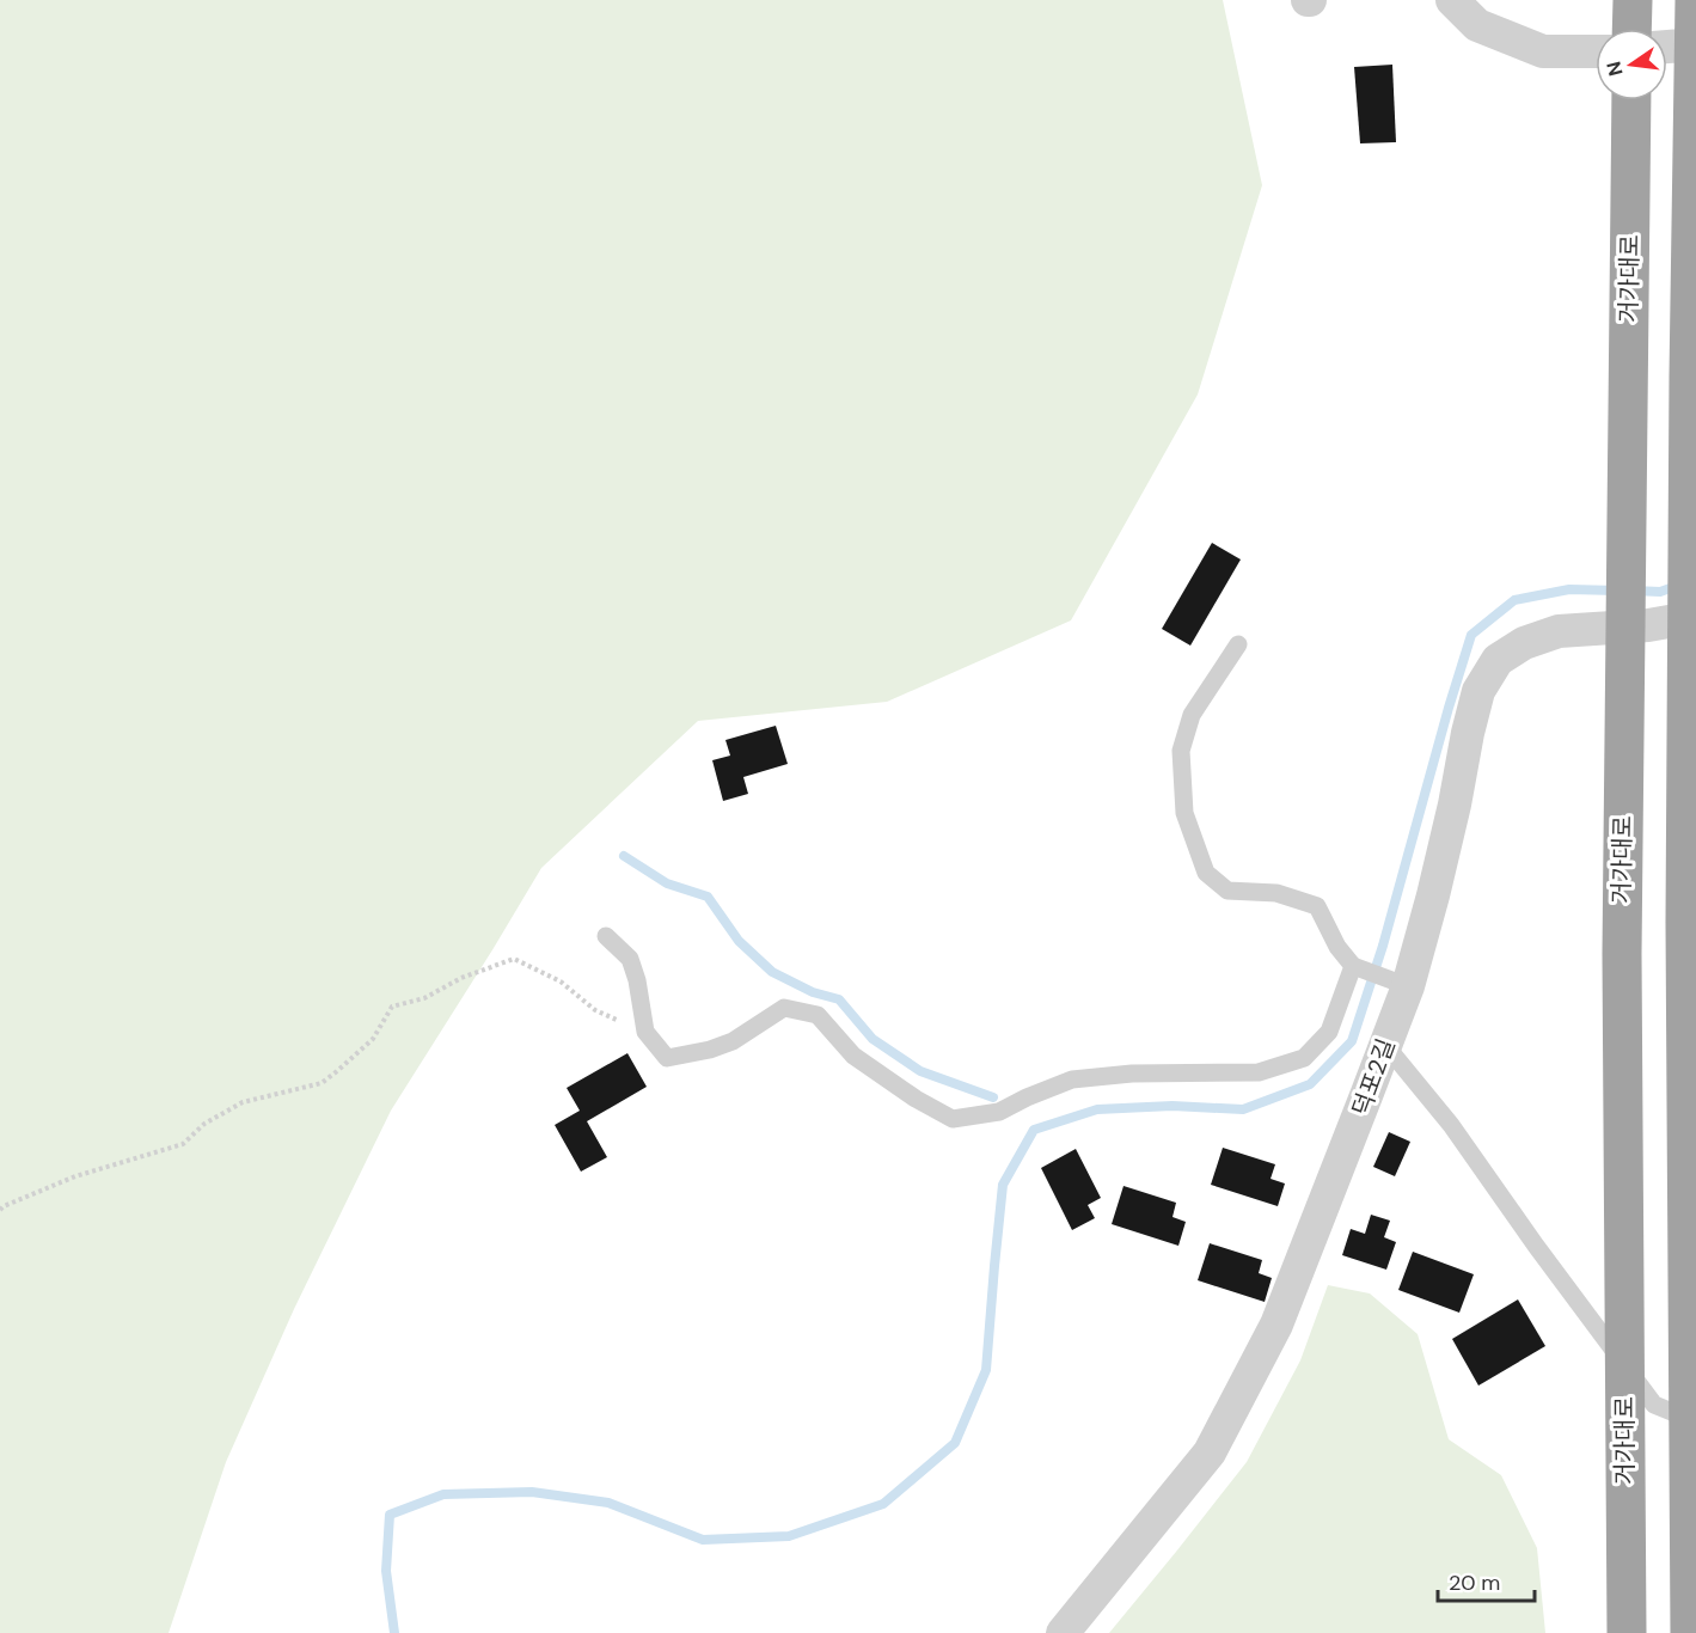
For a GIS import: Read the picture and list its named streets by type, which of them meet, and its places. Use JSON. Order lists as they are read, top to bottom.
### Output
{
  "streets": {
    "highway": ["거가대로"],
    "street": ["덕포2길"]
  },
  "scale_bar": "20 m",
  "north": "left"
}
